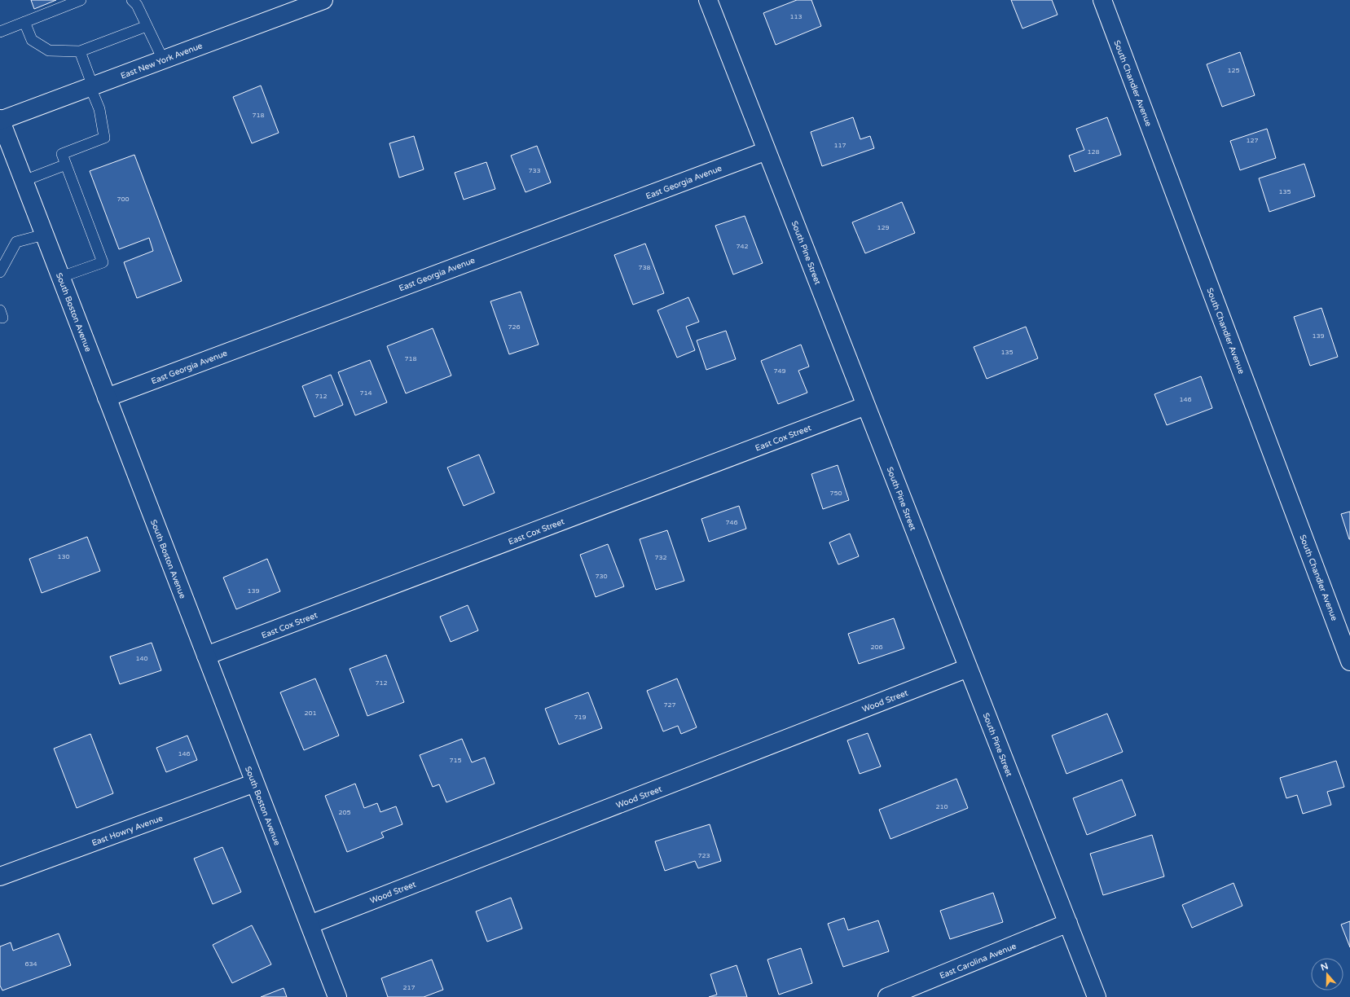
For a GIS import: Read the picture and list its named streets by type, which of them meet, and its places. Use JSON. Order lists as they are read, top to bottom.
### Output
{
  "streets": {
    "street": [
      "East New York Avenue",
      "South Chandler Avenue",
      "East Georgia Avenue",
      "South Pine Street",
      "South Boston Avenue",
      "East Cox Street",
      "Wood Street",
      "East Howry Avenue",
      "East Carolina Avenue"
    ]
  },
  "crossings": [
    ["East New York Avenue", "South Boston Avenue"],
    ["East Georgia Avenue", "South Pine Street"],
    ["East Georgia Avenue", "South Boston Avenue"],
    ["South Pine Street", "East Cox Street"],
    ["South Pine Street", "Wood Street"],
    ["South Pine Street", "East Carolina Avenue"],
    ["South Boston Avenue", "East Cox Street"],
    ["South Boston Avenue", "Wood Street"],
    ["South Boston Avenue", "East Howry Avenue"]
  ],
  "house_numbers": [
    "113",
    "125",
    "718",
    "127",
    "117",
    "128",
    "733",
    "135",
    "700",
    "129",
    "742",
    "738",
    "726",
    "139",
    "135",
    "718",
    "749",
    "714",
    "712",
    "146",
    "750",
    "746",
    "130",
    "732",
    "730",
    "139",
    "206",
    "140",
    "712",
    "727",
    "201",
    "719",
    "146",
    "715",
    "210",
    "205",
    "723",
    "634",
    "217"
  ],
  "north": "top"
}
